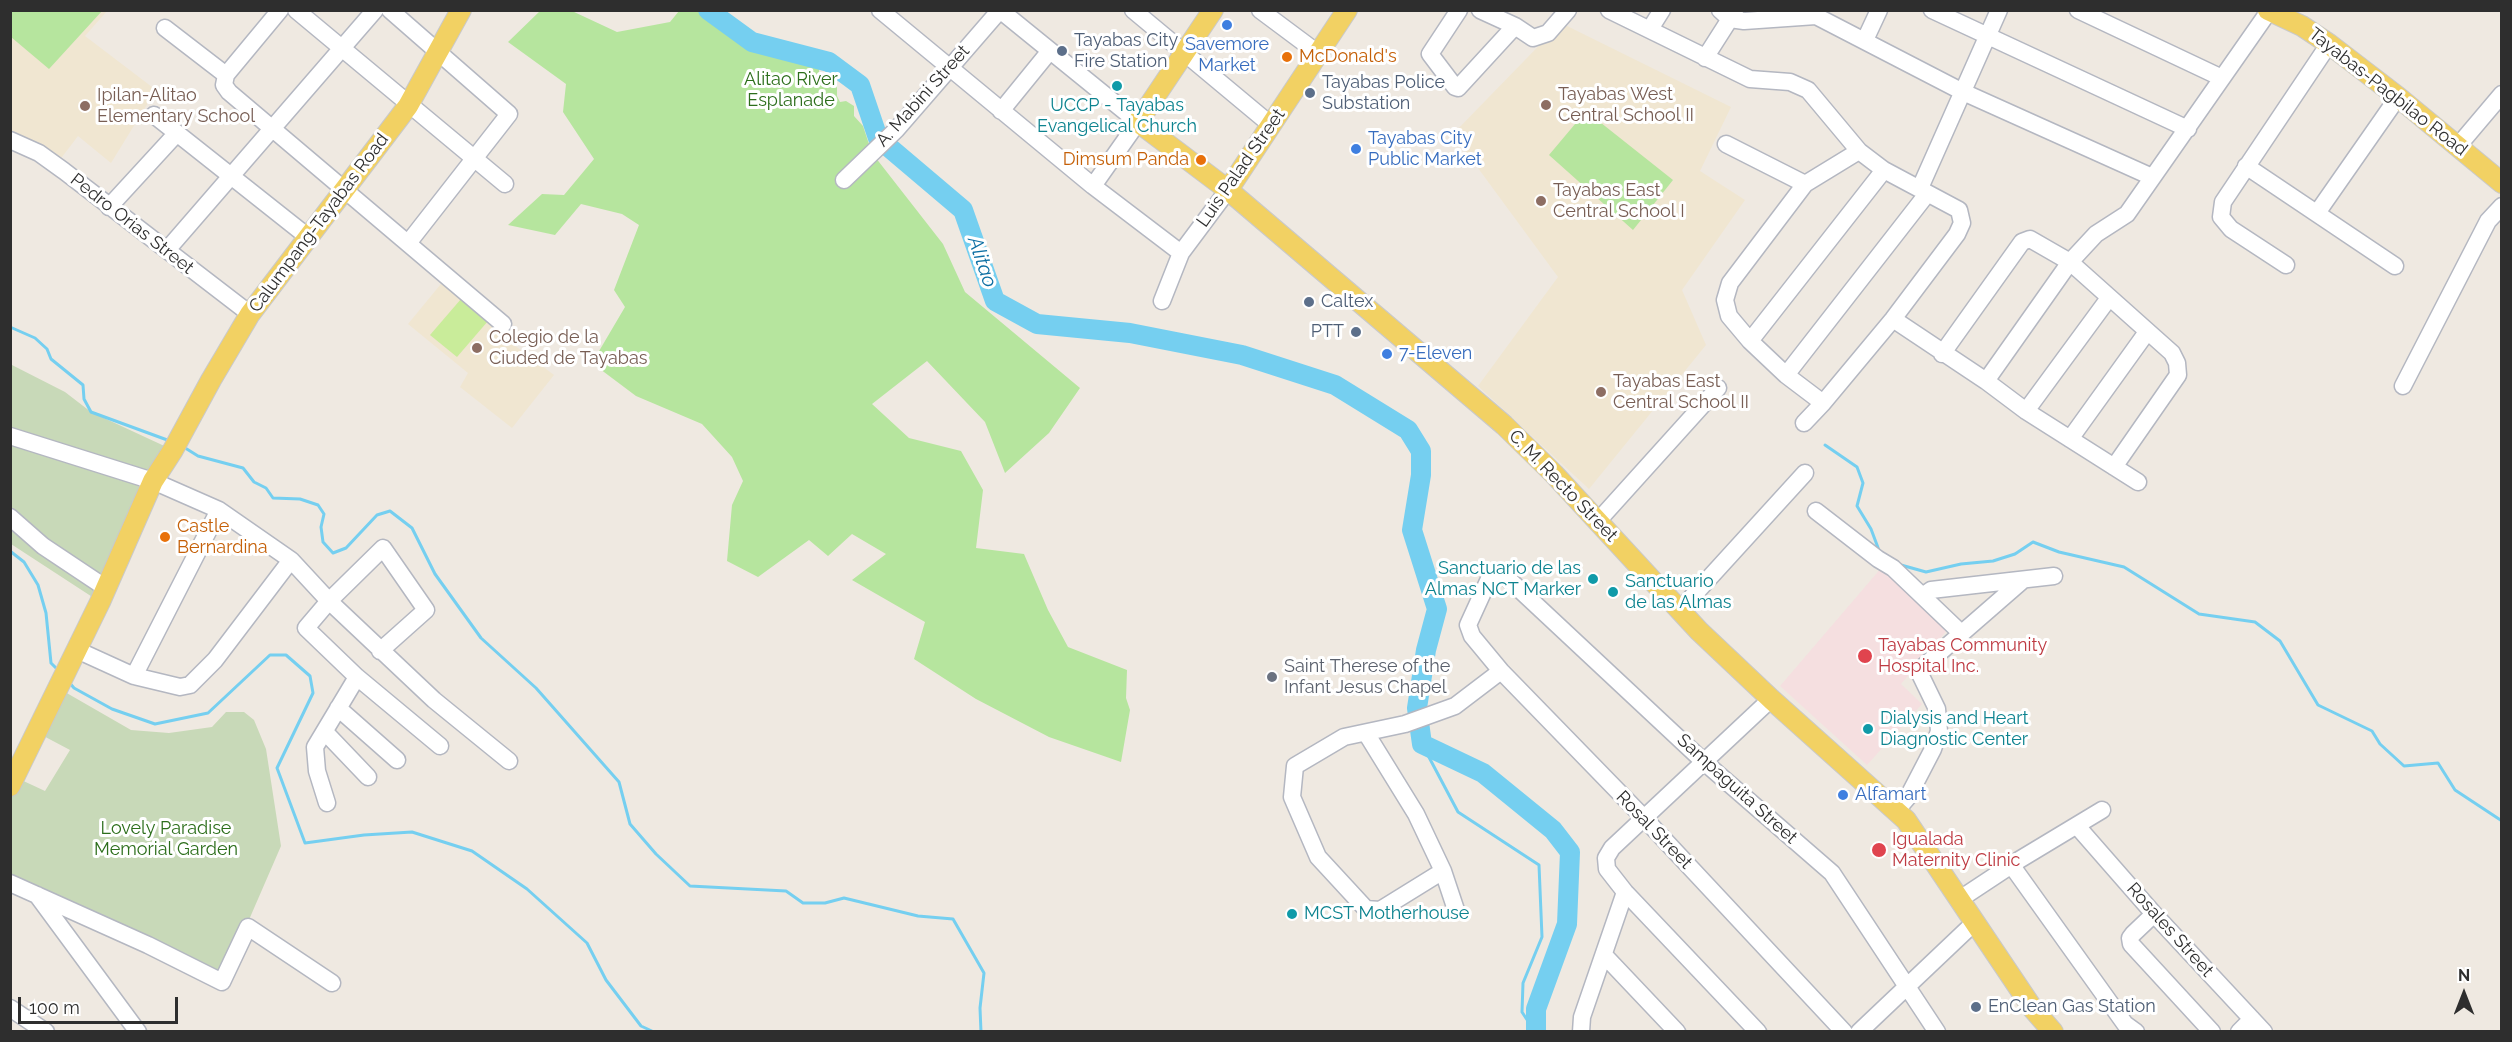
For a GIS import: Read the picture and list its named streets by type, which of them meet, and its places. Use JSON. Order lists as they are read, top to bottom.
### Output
{
  "streets": {
    "main road": [
      "Tayabas-Pagbilao Road",
      "Luis Palad Street",
      "Calumpang-Tayabas Road",
      "C. M. Recto Street"
    ],
    "street": [
      "A. Mabini Street",
      "Pedro Orias Street",
      "Sampaguita Street",
      "Rosal Street",
      "Rosales Street"
    ]
  },
  "crossings": [
    ["A. Mabini Street", "C. M. Recto Street"],
    ["Luis Palad Street", "C. M. Recto Street"],
    ["Calumpang-Tayabas Road", "Pedro Orias Street"],
    ["Sampaguita Street", "Rosal Street"]
  ],
  "water": ["Alitao"],
  "parks": ["Alitao River Esplanade", "Lovely Paradise Memorial Garden"],
  "places": [
    "Savemore Market",
    "Tayabas City Fire Station",
    "McDonald's",
    "UCCP - Tayabas Evangelical Church",
    "Tayabas Police Substation",
    "Tayabas West Central School II",
    "Ipilan-Alitao Elementary School",
    "Tayabas City Public Market",
    "Dimsum Panda",
    "Tayabas East Central School I",
    "Caltex",
    "PTT",
    "Colegio de la Ciuded de Tayabas",
    "7-Eleven",
    "Tayabas East Central School II",
    "Castle Bernardina",
    "Sanctuario de las Almas NCT Marker",
    "Sanctuario de las Almas",
    "Tayabas Community Hospital Inc.",
    "Saint Therese of the Infant Jesus Chapel",
    "Dialysis and Heart Diagnostic Center",
    "Alfamart",
    "Igualada Maternity Clinic",
    "MCST Motherhouse",
    "EnClean Gas Station"
  ],
  "scale_bar": "100 m",
  "north": "top"
}
